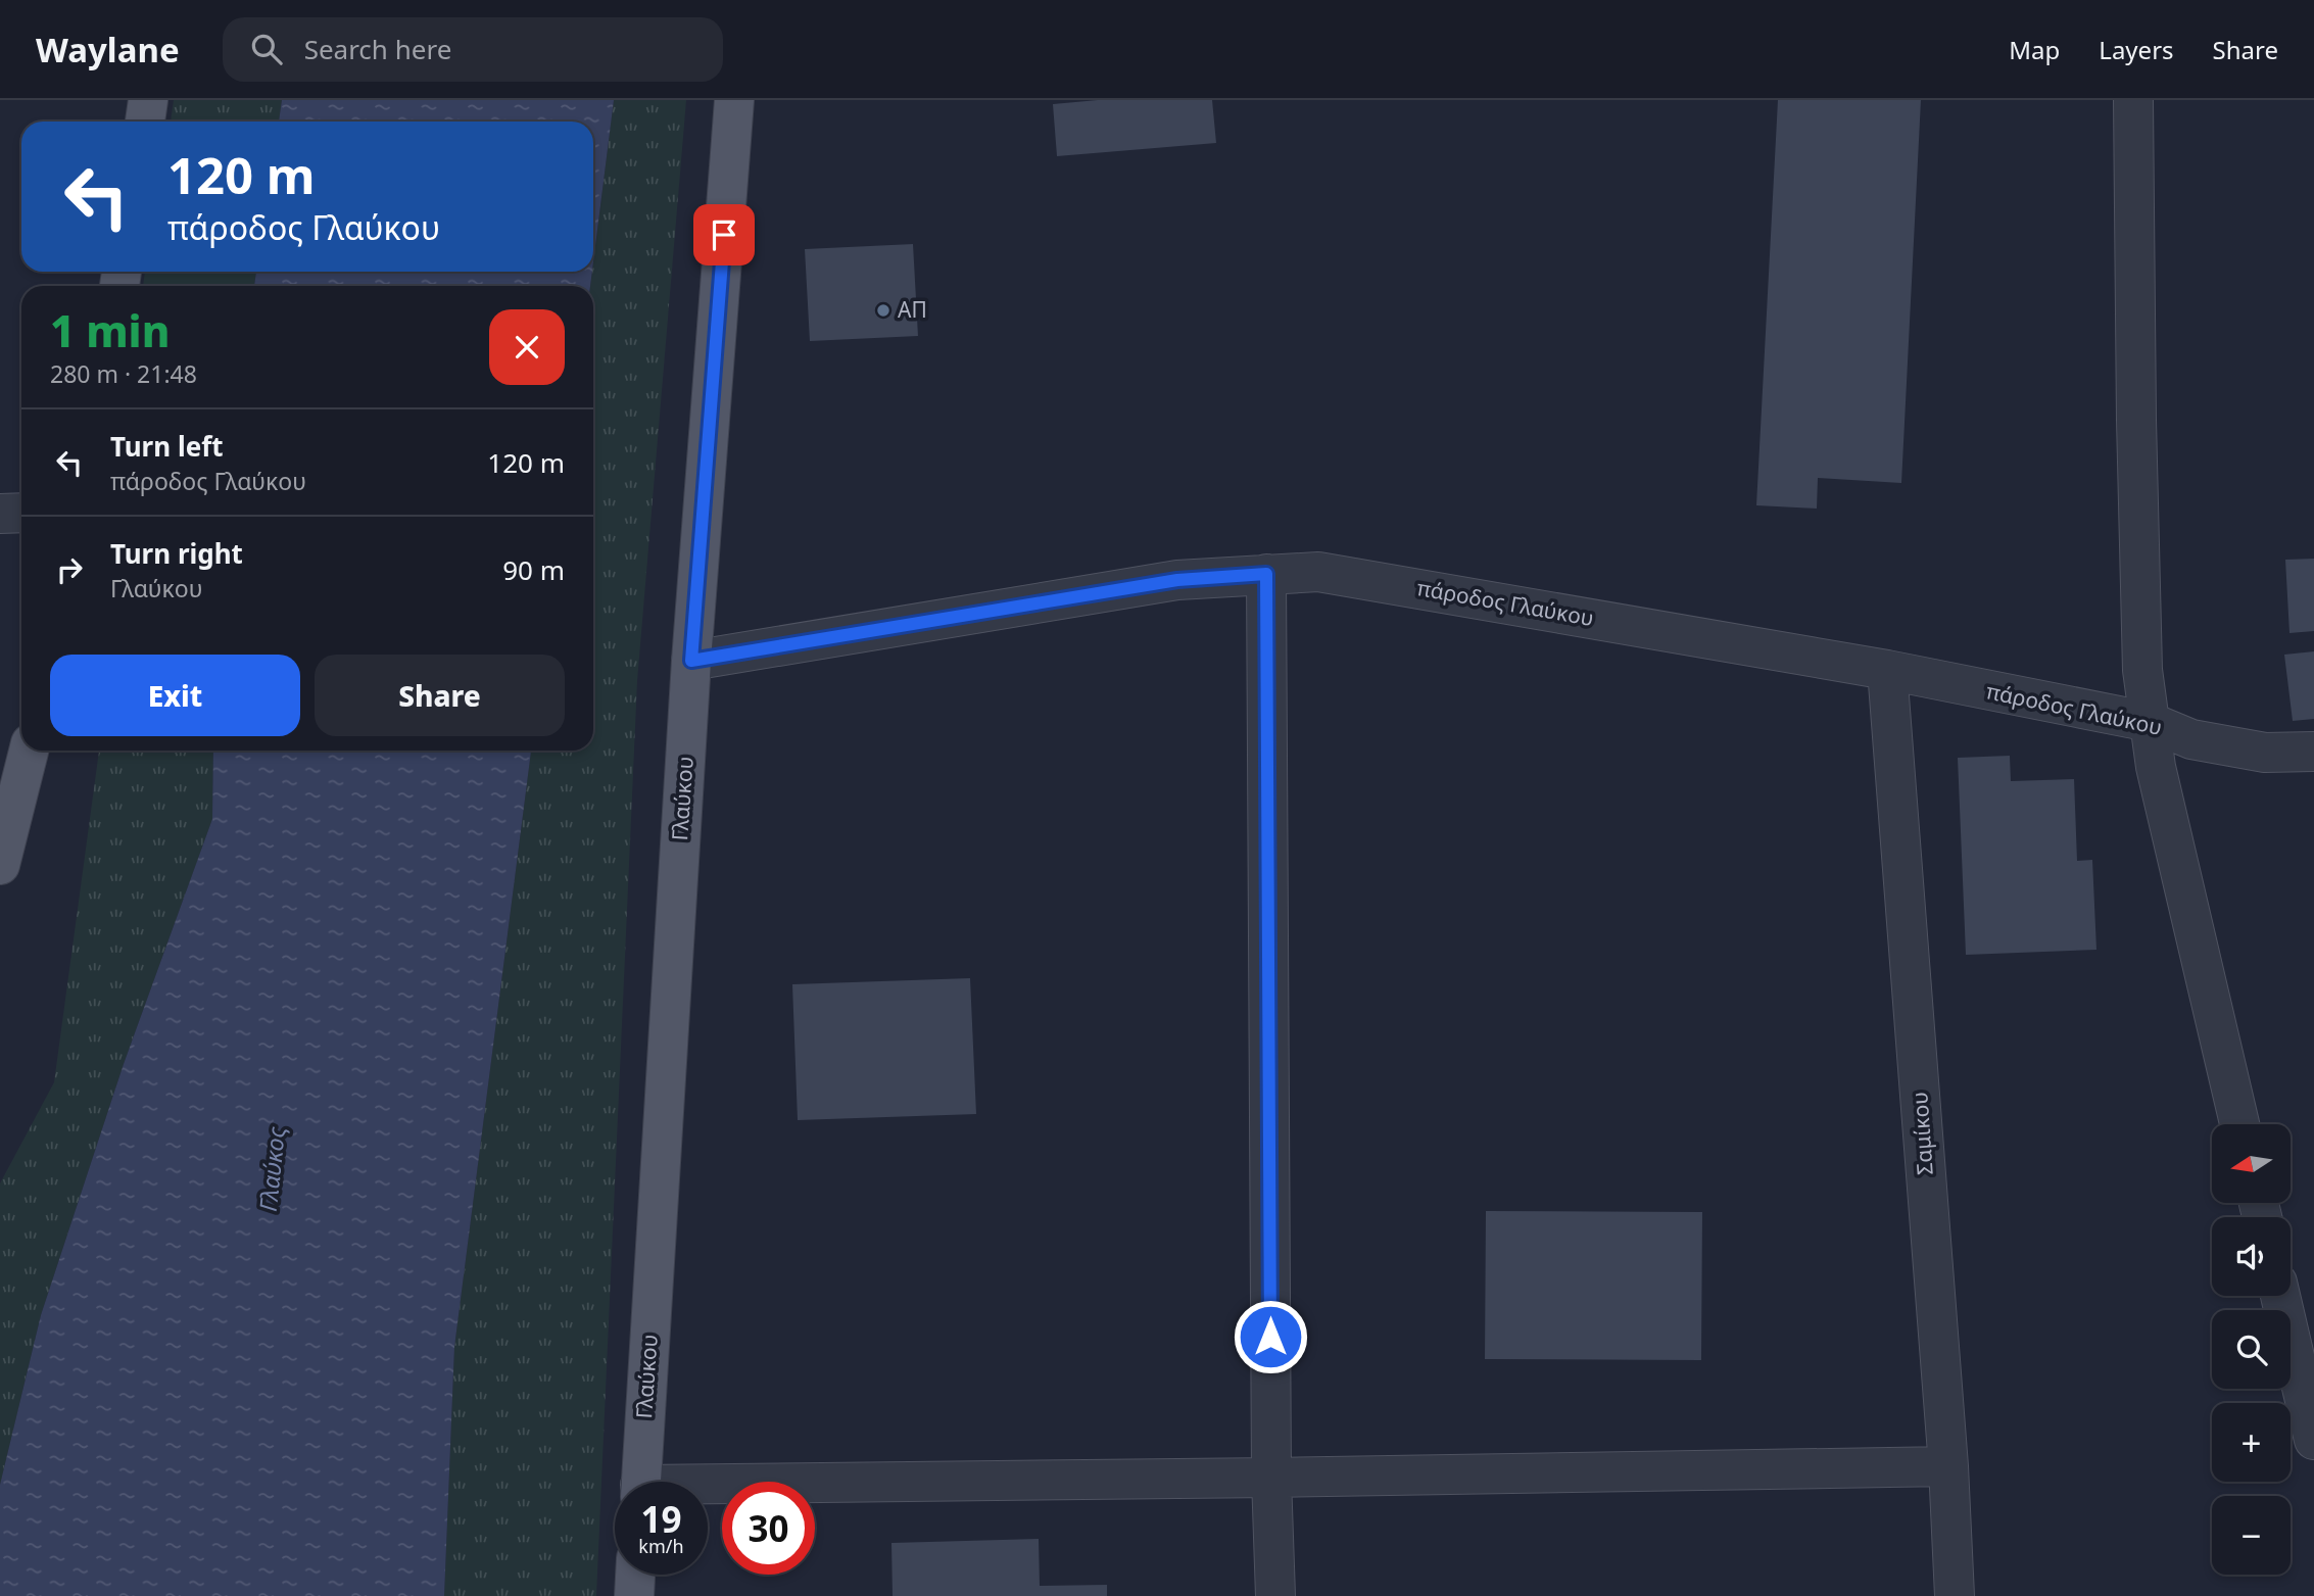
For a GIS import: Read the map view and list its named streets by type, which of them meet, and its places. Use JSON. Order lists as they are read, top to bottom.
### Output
{
  "streets": {
    "main road": ["Γλαύκου"],
    "street": ["πάροδος Γλαύκου", "Σαμίκου"]
  },
  "crossings": [
    ["πάροδος Γλαύκου", "Γλαύκου"],
    ["πάροδος Γλαύκου", "Σαμίκου"]
  ],
  "water": ["Γλαύκος"],
  "places": ["ΑΠ"],
  "north": "left",
  "page": {
    "header": "Waylane",
    "search": "Search here",
    "nav": ["Map", "Layers", "Share"],
    "turn": ["120 m", "πάροδος Γλαύκου"],
    "heading": ["1 min", "280 m · 21:48"],
    "list": [
      {
        "name": "Turn left",
        "note": "πάροδος Γλαύκου",
        "value": "120 m"
      },
      {
        "name": "Turn right",
        "note": "Γλαύκου",
        "value": "90 m"
      }
    ],
    "buttons": ["Exit", "Share"],
    "map_buttons": ["+", "−"],
    "speed": "19 km/h",
    "limit": "30"
  }
}
